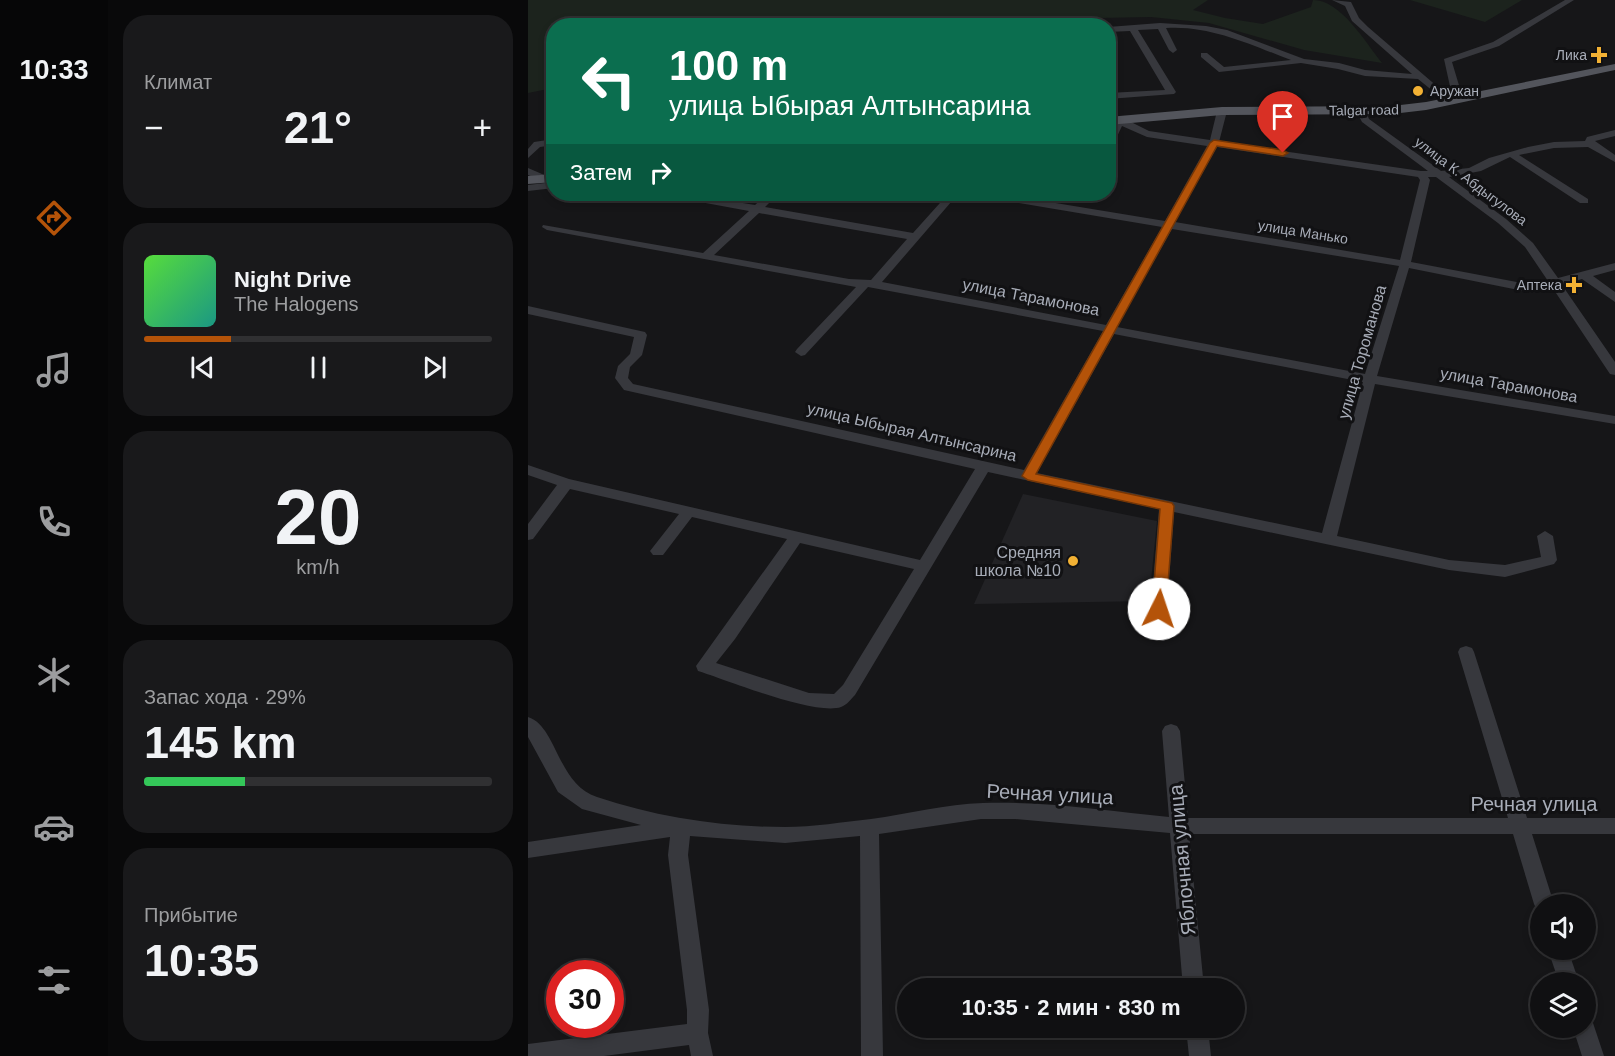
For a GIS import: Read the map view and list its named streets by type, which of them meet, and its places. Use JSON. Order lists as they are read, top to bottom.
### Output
{
  "streets": {
    "main road": ["Talgar road"],
    "street": [
      "улица К. Абдыгулова",
      "улица Манько",
      "улица Тарамонова",
      "улица Тороманова",
      "улица Ыбырая Алтынсарина",
      "Речная улица",
      "Яблочная улица"
    ]
  },
  "crossings": [
    ["Talgar road", "улица К. Абдыгулова"],
    ["улица К. Абдыгулова", "улица Манько"],
    ["улица Манько", "улица Тороманова"],
    ["улица Тарамонова", "улица Тороманова"],
    ["улица Тороманова", "улица Ыбырая Алтынсарина"],
    ["Речная улица", "Яблочная улица"]
  ],
  "places": {
    "health": ["Лика", "Аптека"],
    "other": ["Аружан", "Средняя школа №10"]
  },
  "page": {
    "tabs": "10:33",
    "tile": [
      "Климат",
      ["20", "km/h"],
      ["Запас хода · 29%", "145 km"],
      ["Прибытие", "10:35"]
    ],
    "turn": ["100 m", "улица Ыбырая Алтынсарина"],
    "heat": ["−", "21°", "+"],
    "then": "Затем",
    "song": ["Night Drive", "The Halogens"],
    "limit": "30",
    "trip": "10:35 · 2 мин · 830 m"
  }
}
